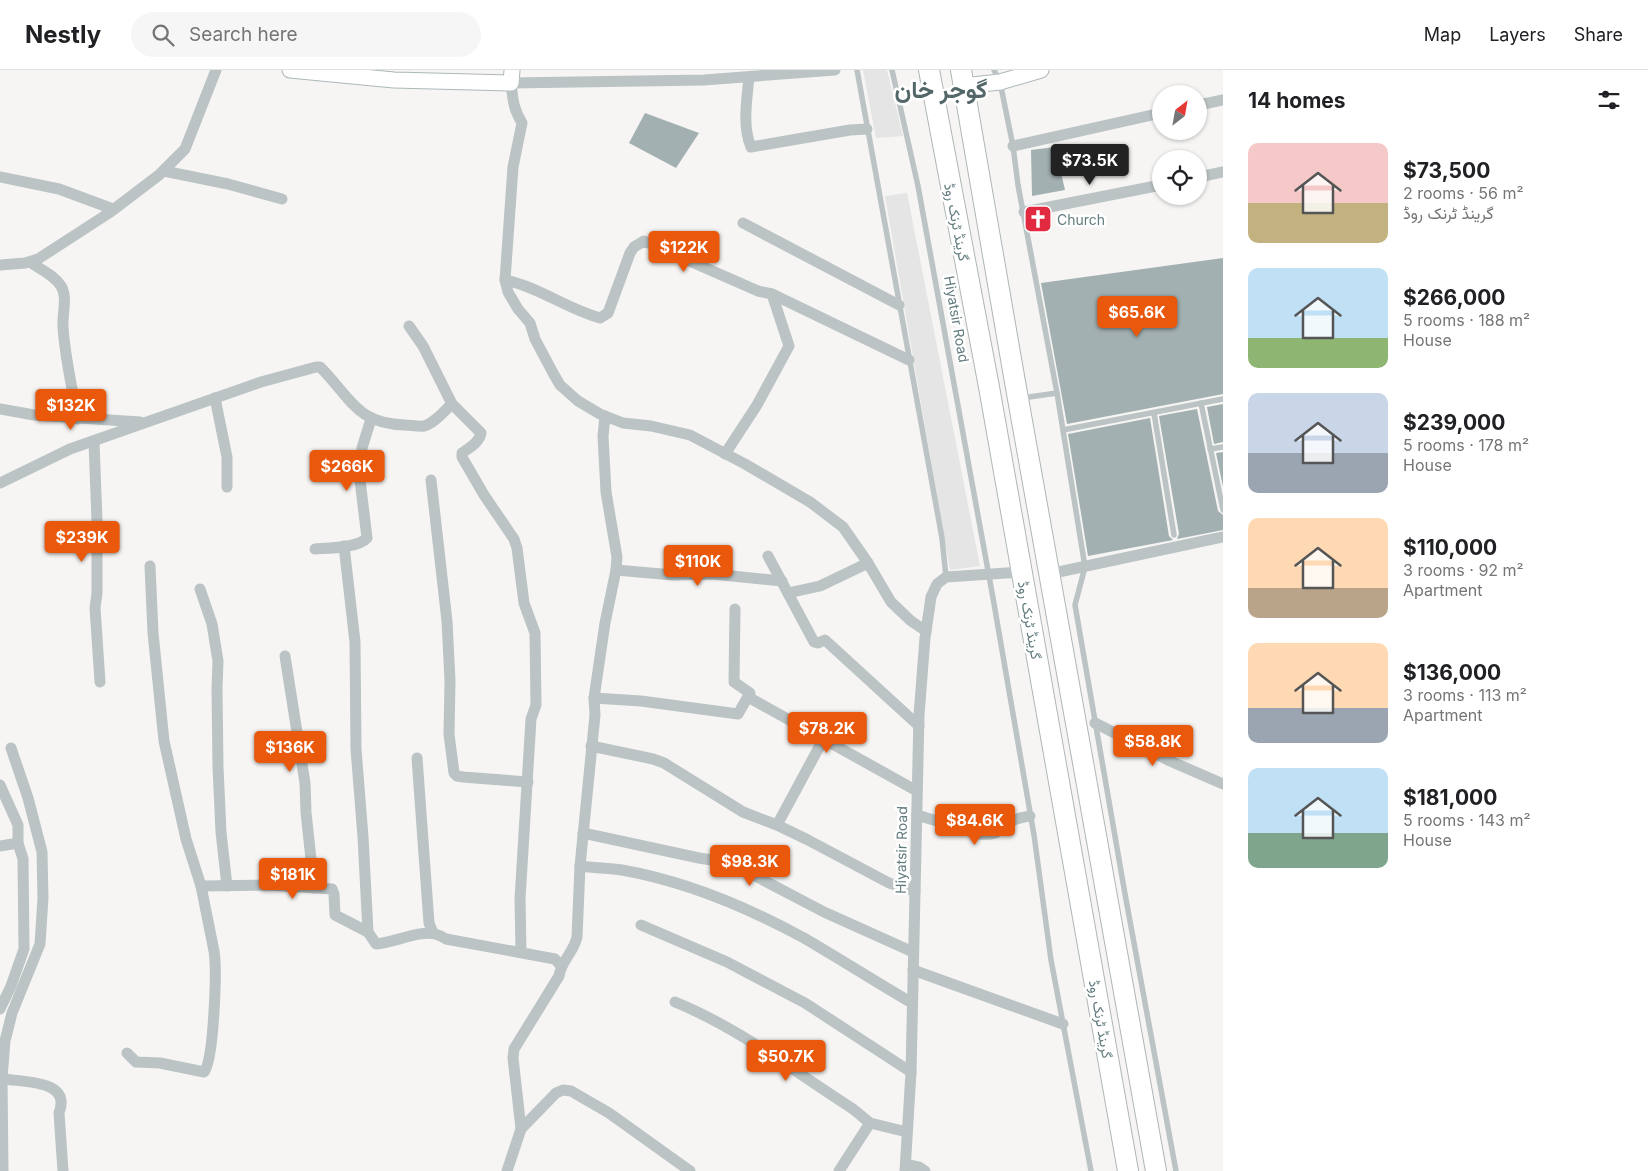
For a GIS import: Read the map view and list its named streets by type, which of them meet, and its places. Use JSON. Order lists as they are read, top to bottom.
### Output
{
  "streets": {
    "highway": ["گرینڈ ٹرنک روڈ"],
    "street": ["Hiyatsir Road"]
  },
  "districts": ["گوجر خان"],
  "places": {
    "church": ["Church"]
  },
  "north": "top right",
  "page": {
    "header": "Nestly",
    "search": "Search here",
    "nav": ["Map", "Layers", "Share"],
    "heading": "14 homes",
    "list": [
      {
        "name": "$73,500",
        "note": "2 rooms · 56 m² · گرینڈ ٹرنک روڈ"
      },
      {
        "name": "$266,000",
        "note": "5 rooms · 188 m² · House"
      },
      {
        "name": "$239,000",
        "note": "5 rooms · 178 m² · House"
      },
      {
        "name": "$110,000",
        "note": "3 rooms · 92 m² · Apartment"
      },
      {
        "name": "$136,000",
        "note": "3 rooms · 113 m² · Apartment"
      },
      {
        "name": "$181,000",
        "note": "5 rooms · 143 m² · House"
      }
    ],
    "price": [
      "$73.5K",
      "$122K",
      "$65.6K",
      "$132K",
      "$266K",
      "$239K",
      "$110K",
      "$78.2K",
      "$58.8K",
      "$136K",
      "$84.6K",
      "$98.3K",
      "$181K",
      "$50.7K"
    ]
  }
}
